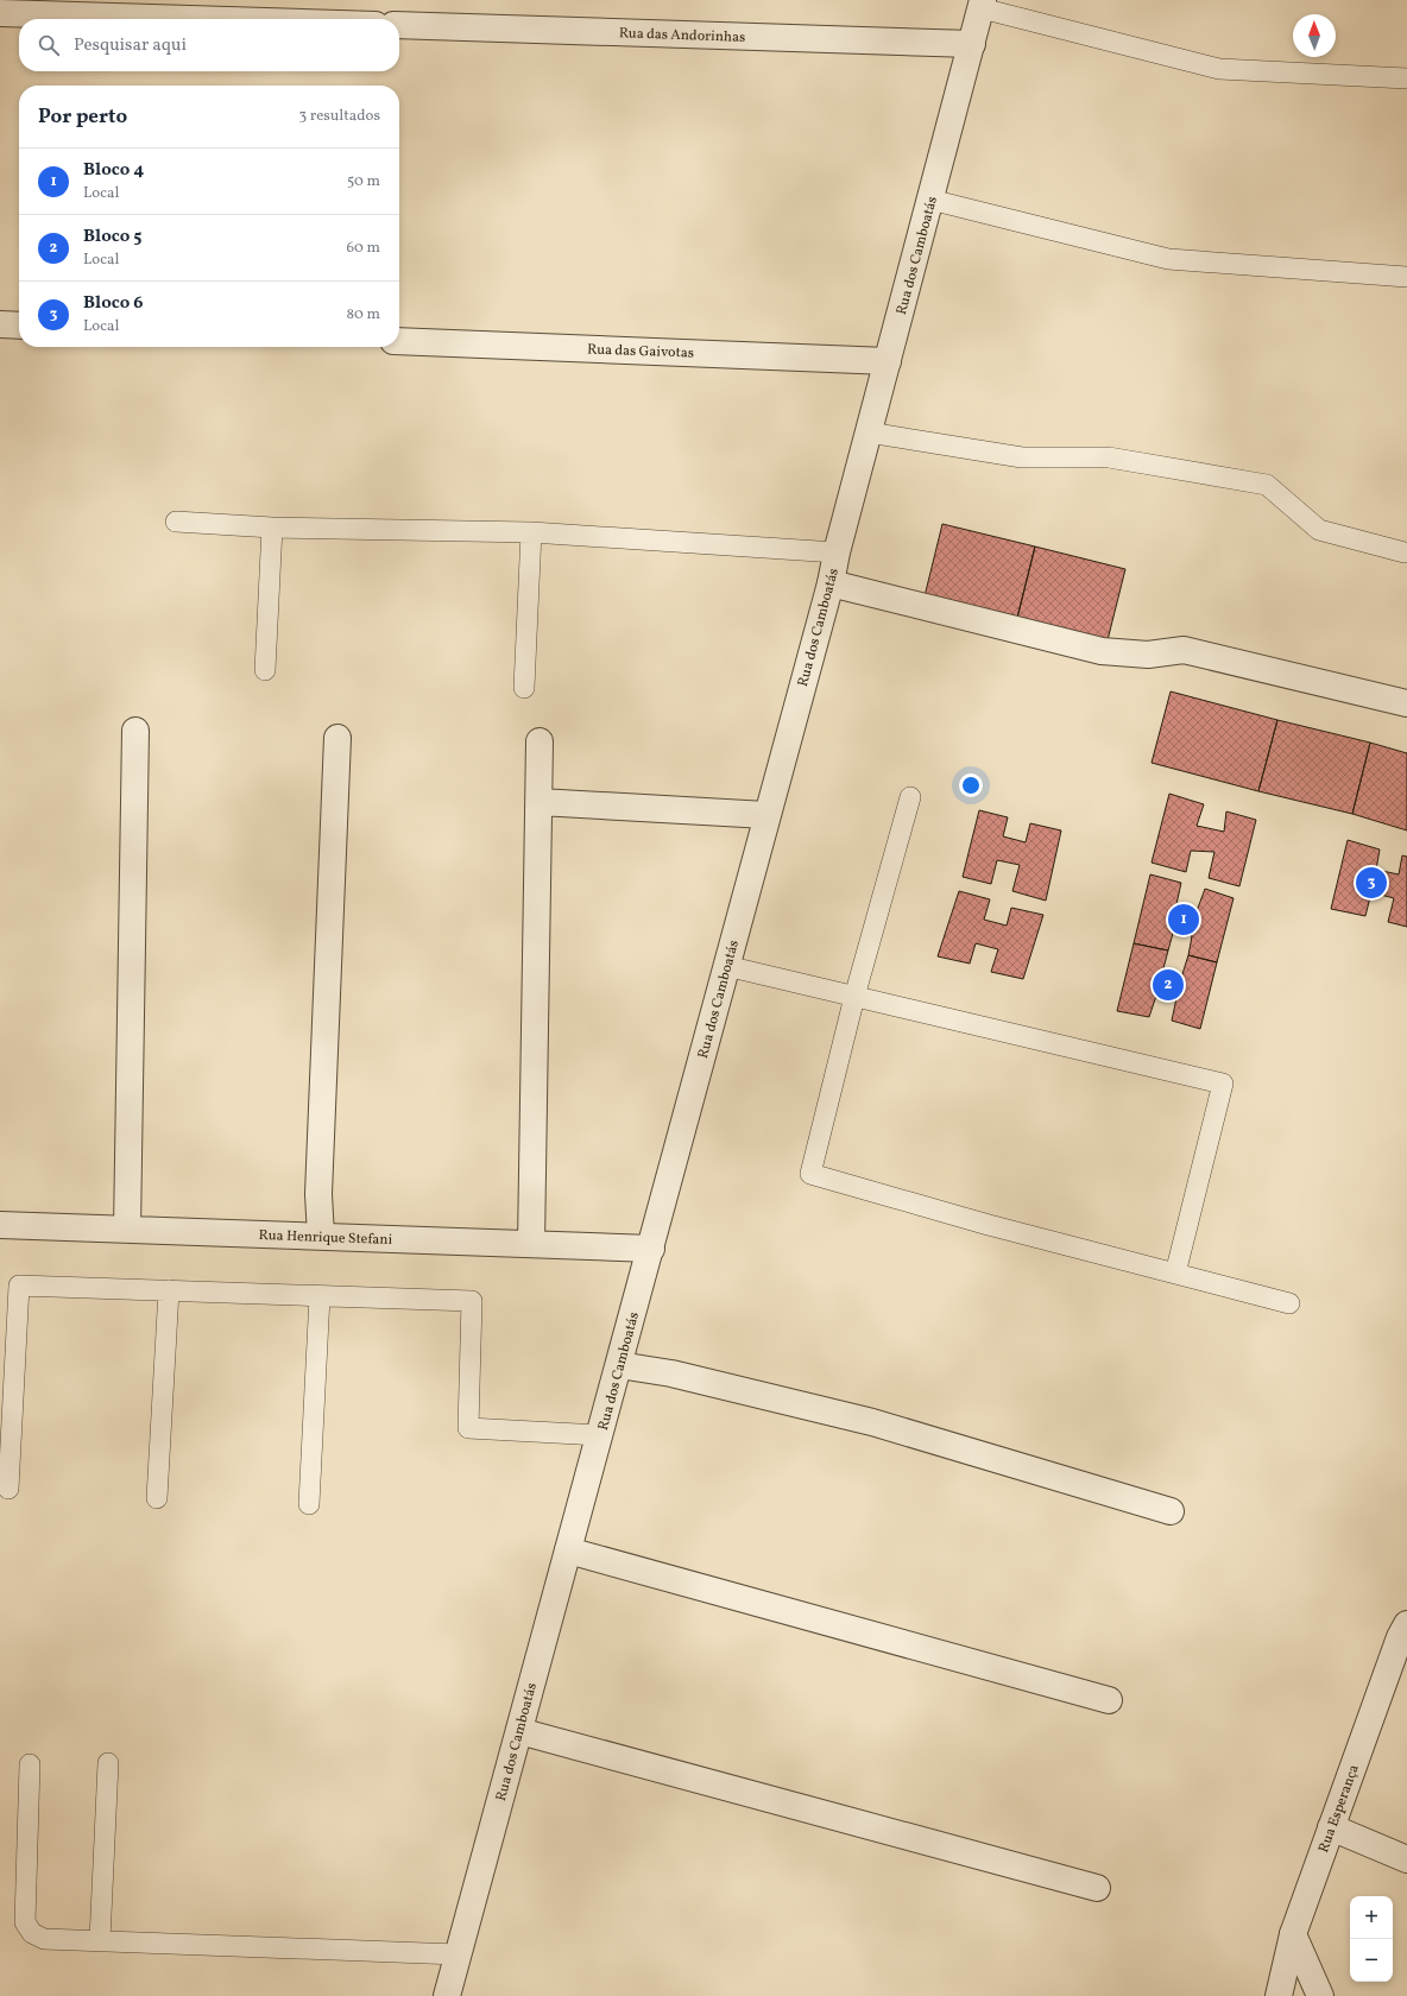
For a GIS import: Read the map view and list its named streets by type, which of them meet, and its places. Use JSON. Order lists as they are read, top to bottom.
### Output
{
  "streets": {
    "street": [
      "Rua das Andorinhas",
      "Rua dos Camboatás",
      "Rua das Gaivotas",
      "Rua Henrique Stefani",
      "Rua Esperança"
    ]
  },
  "crossings": [
    ["Rua das Andorinhas", "Rua dos Camboatás"],
    ["Rua dos Camboatás", "Rua das Gaivotas"],
    ["Rua dos Camboatás", "Rua Henrique Stefani"]
  ],
  "north": "top",
  "page": {
    "search": "Pesquisar aqui",
    "heading": ["Por perto", "3 resultados"],
    "list": [
      {
        "mark": "1",
        "name": "Bloco 4",
        "note": "Local",
        "value": "50 m"
      },
      {
        "mark": "2",
        "name": "Bloco 5",
        "note": "Local",
        "value": "60 m"
      },
      {
        "mark": "3",
        "name": "Bloco 6",
        "note": "Local",
        "value": "80 m"
      }
    ],
    "pins": ["3", "1", "2"],
    "map_buttons": ["+", "−"]
  }
}
